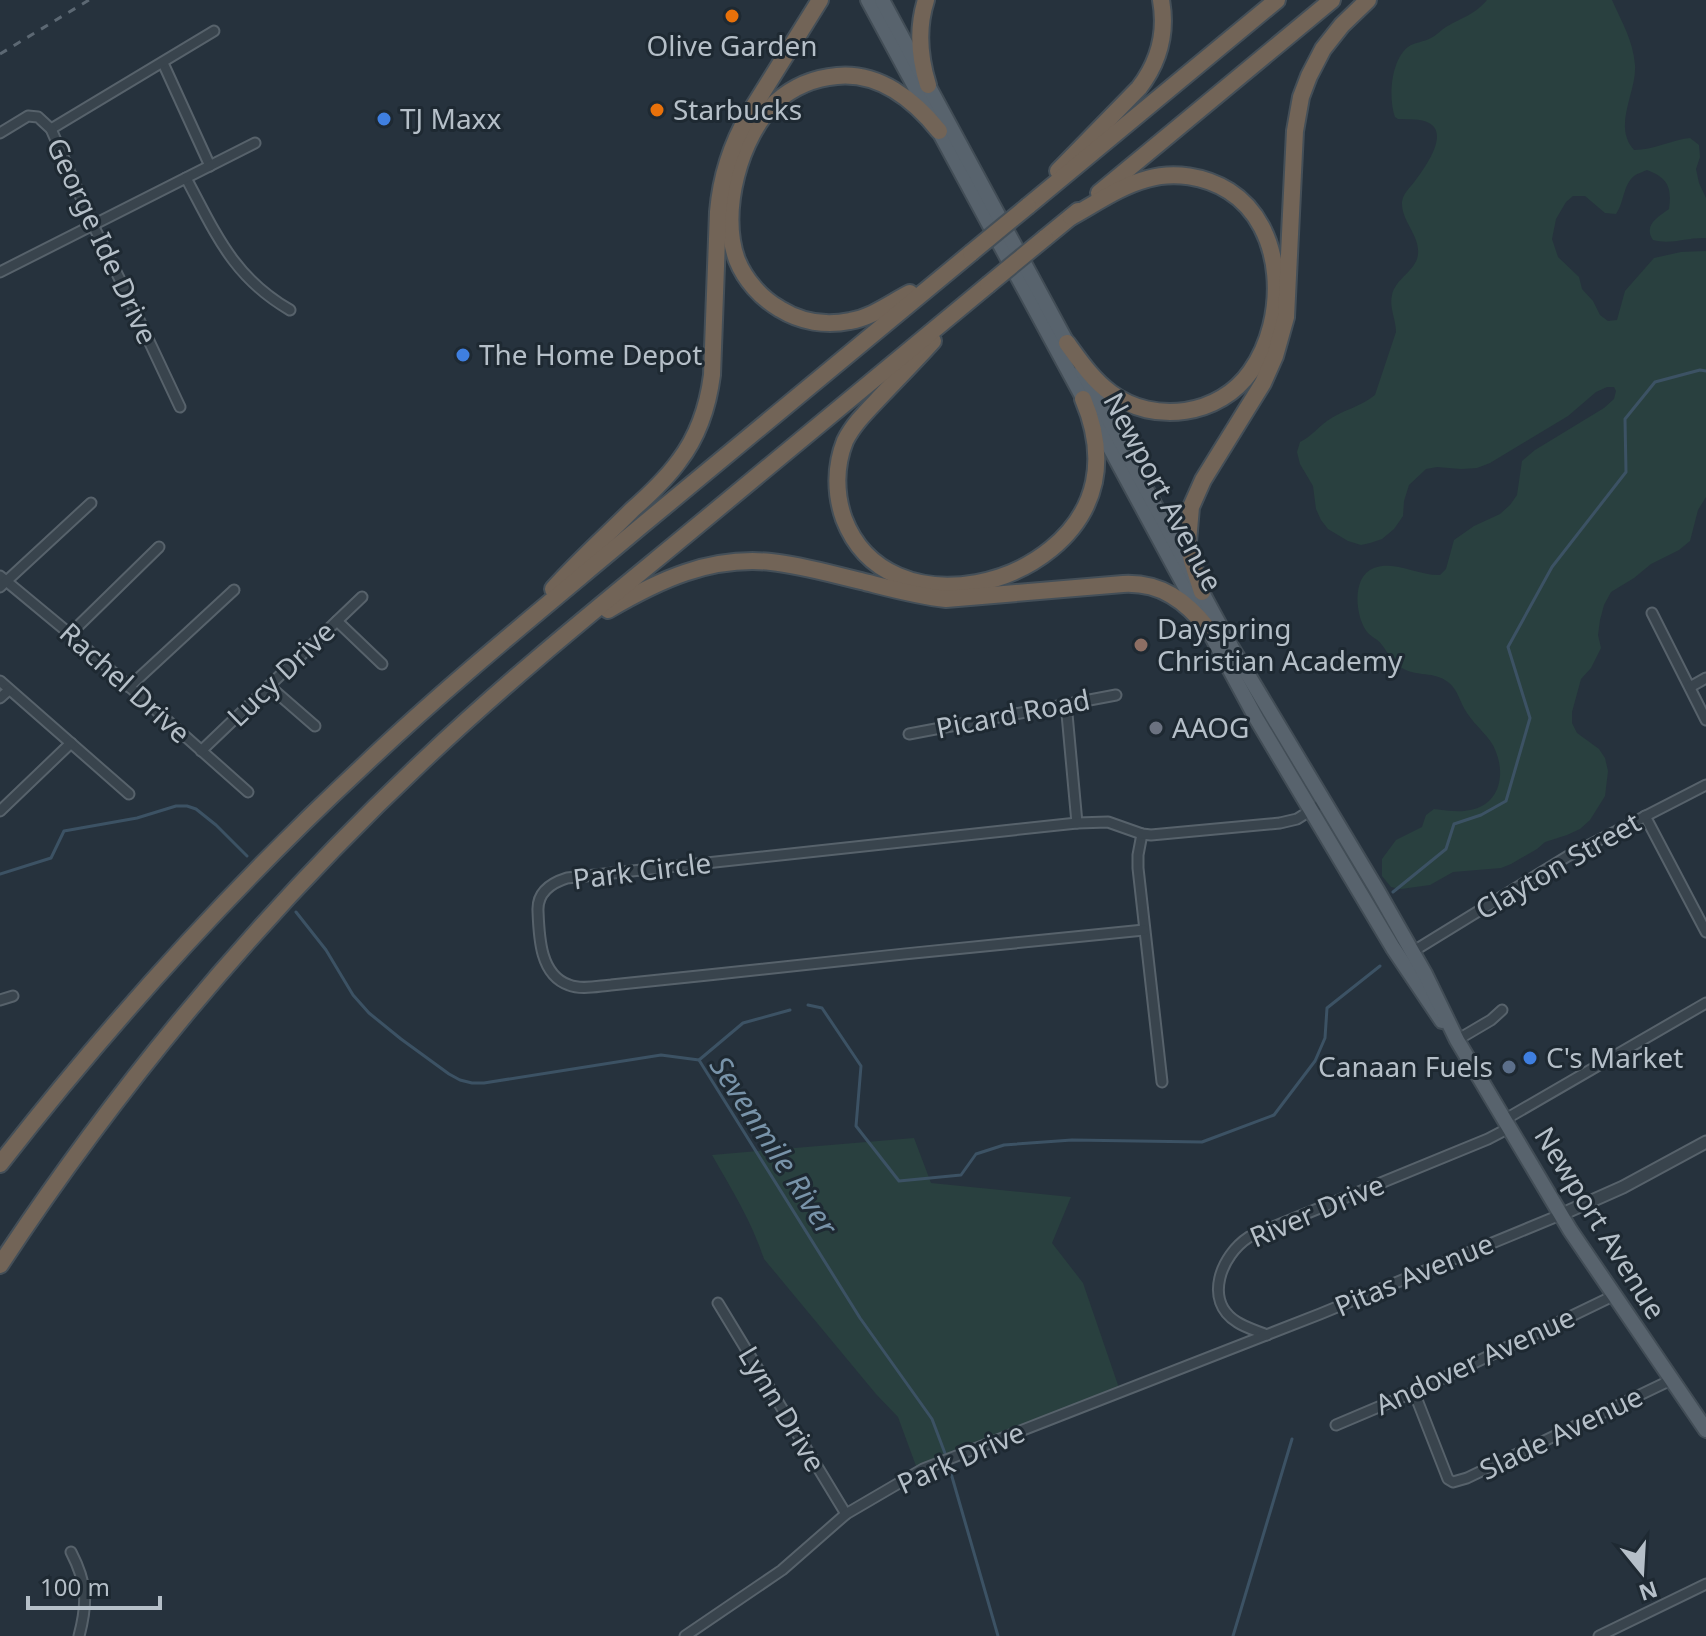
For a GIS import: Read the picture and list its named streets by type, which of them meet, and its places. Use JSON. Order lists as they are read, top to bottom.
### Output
{
  "streets": {
    "main road": ["Newport Avenue"],
    "street": [
      "George Ide Drive",
      "Lucy Drive",
      "Rachel Drive",
      "Picard Road",
      "Clayton Street",
      "Park Circle",
      "River Drive",
      "Pitas Avenue",
      "Andover Avenue",
      "Lynn Drive",
      "Slade Avenue",
      "Park Drive"
    ]
  },
  "crossings": [
    ["Newport Avenue", "Clayton Street"],
    ["Newport Avenue", "Park Circle"],
    ["Newport Avenue", "River Drive"],
    ["Newport Avenue", "Pitas Avenue"],
    ["Newport Avenue", "Andover Avenue"],
    ["Newport Avenue", "Slade Avenue"],
    ["Lucy Drive", "Rachel Drive"],
    ["River Drive", "Pitas Avenue"],
    ["River Drive", "Park Drive"],
    ["Pitas Avenue", "Park Drive"],
    ["Andover Avenue", "Slade Avenue"],
    ["Lynn Drive", "Park Drive"]
  ],
  "water": ["Sevenmile River"],
  "places": [
    "Olive Garden",
    "Starbucks",
    "TJ Maxx",
    "The Home Depot",
    "Dayspring Christian Academy",
    "AAOG",
    "C's Market",
    "Canaan Fuels"
  ],
  "scale_bar": "100 m",
  "north": "bottom"
}
